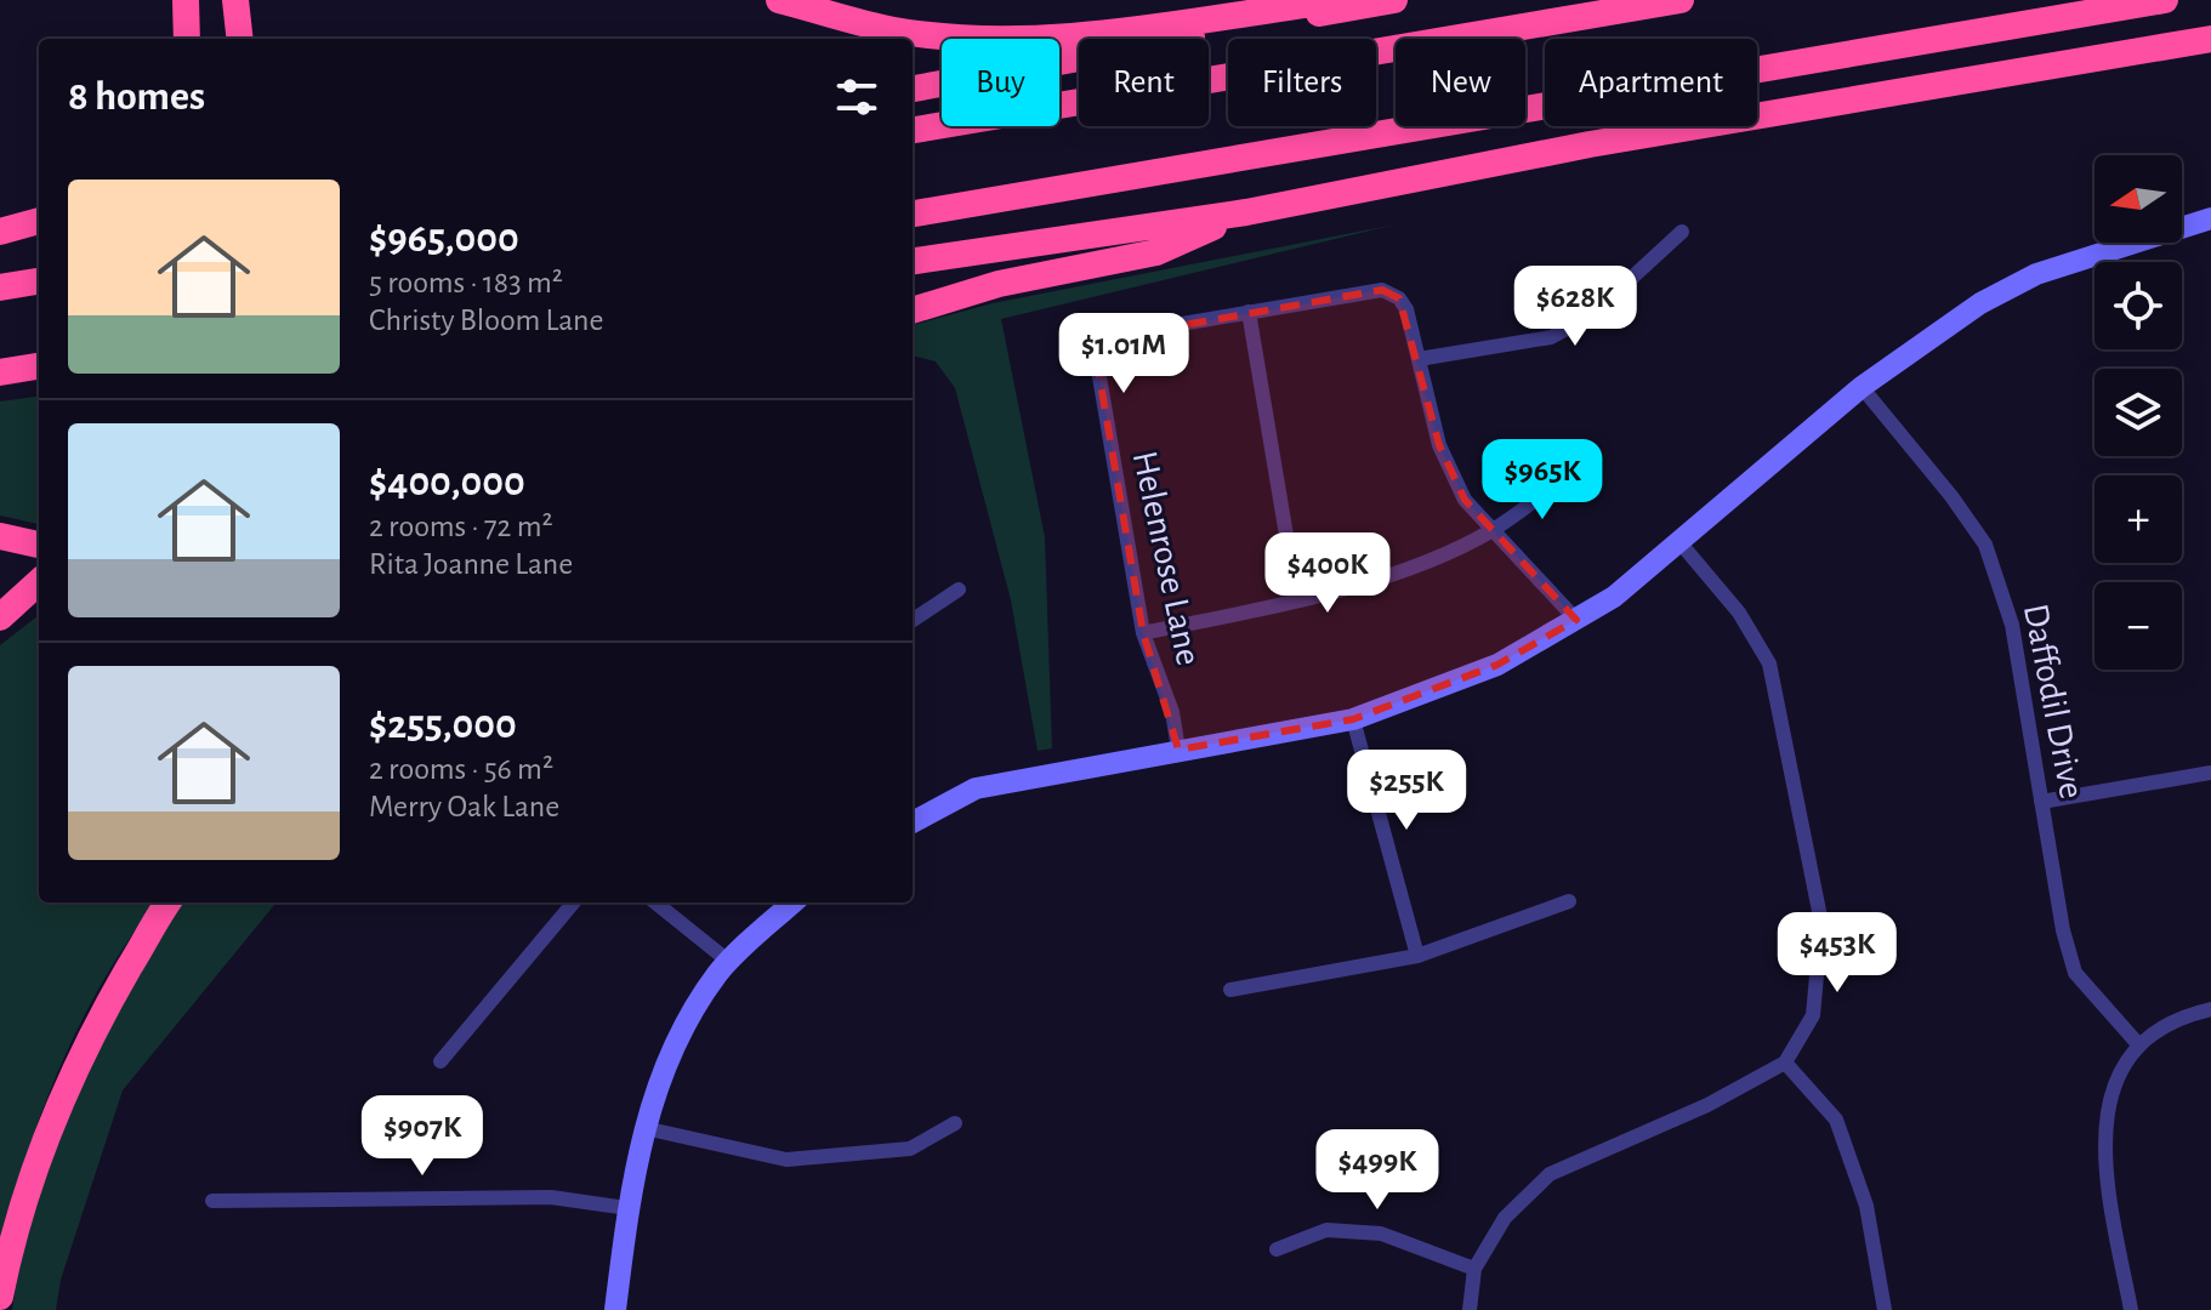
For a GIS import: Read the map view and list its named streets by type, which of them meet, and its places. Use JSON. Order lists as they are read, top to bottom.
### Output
{
  "streets": {
    "street": ["Helenrose Lane", "Daffodil Drive"]
  },
  "north": "left",
  "page": {
    "chip": [
      "Buy",
      "Rent",
      "Filters",
      "New",
      "Apartment"
    ],
    "heading": "8 homes",
    "map_buttons": ["+", "−"],
    "list": [
      {
        "name": "$965,000",
        "note": "5 rooms · 183 m² · Christy Bloom Lane"
      },
      {
        "name": "$400,000",
        "note": "2 rooms · 72 m² · Rita Joanne Lane"
      },
      {
        "name": "$255,000",
        "note": "2 rooms · 56 m² · Merry Oak Lane"
      }
    ],
    "price": [
      "$628K",
      "$1.01M",
      "$965K",
      "$400K",
      "$255K",
      "$453K",
      "$907K",
      "$499K"
    ]
  }
}
